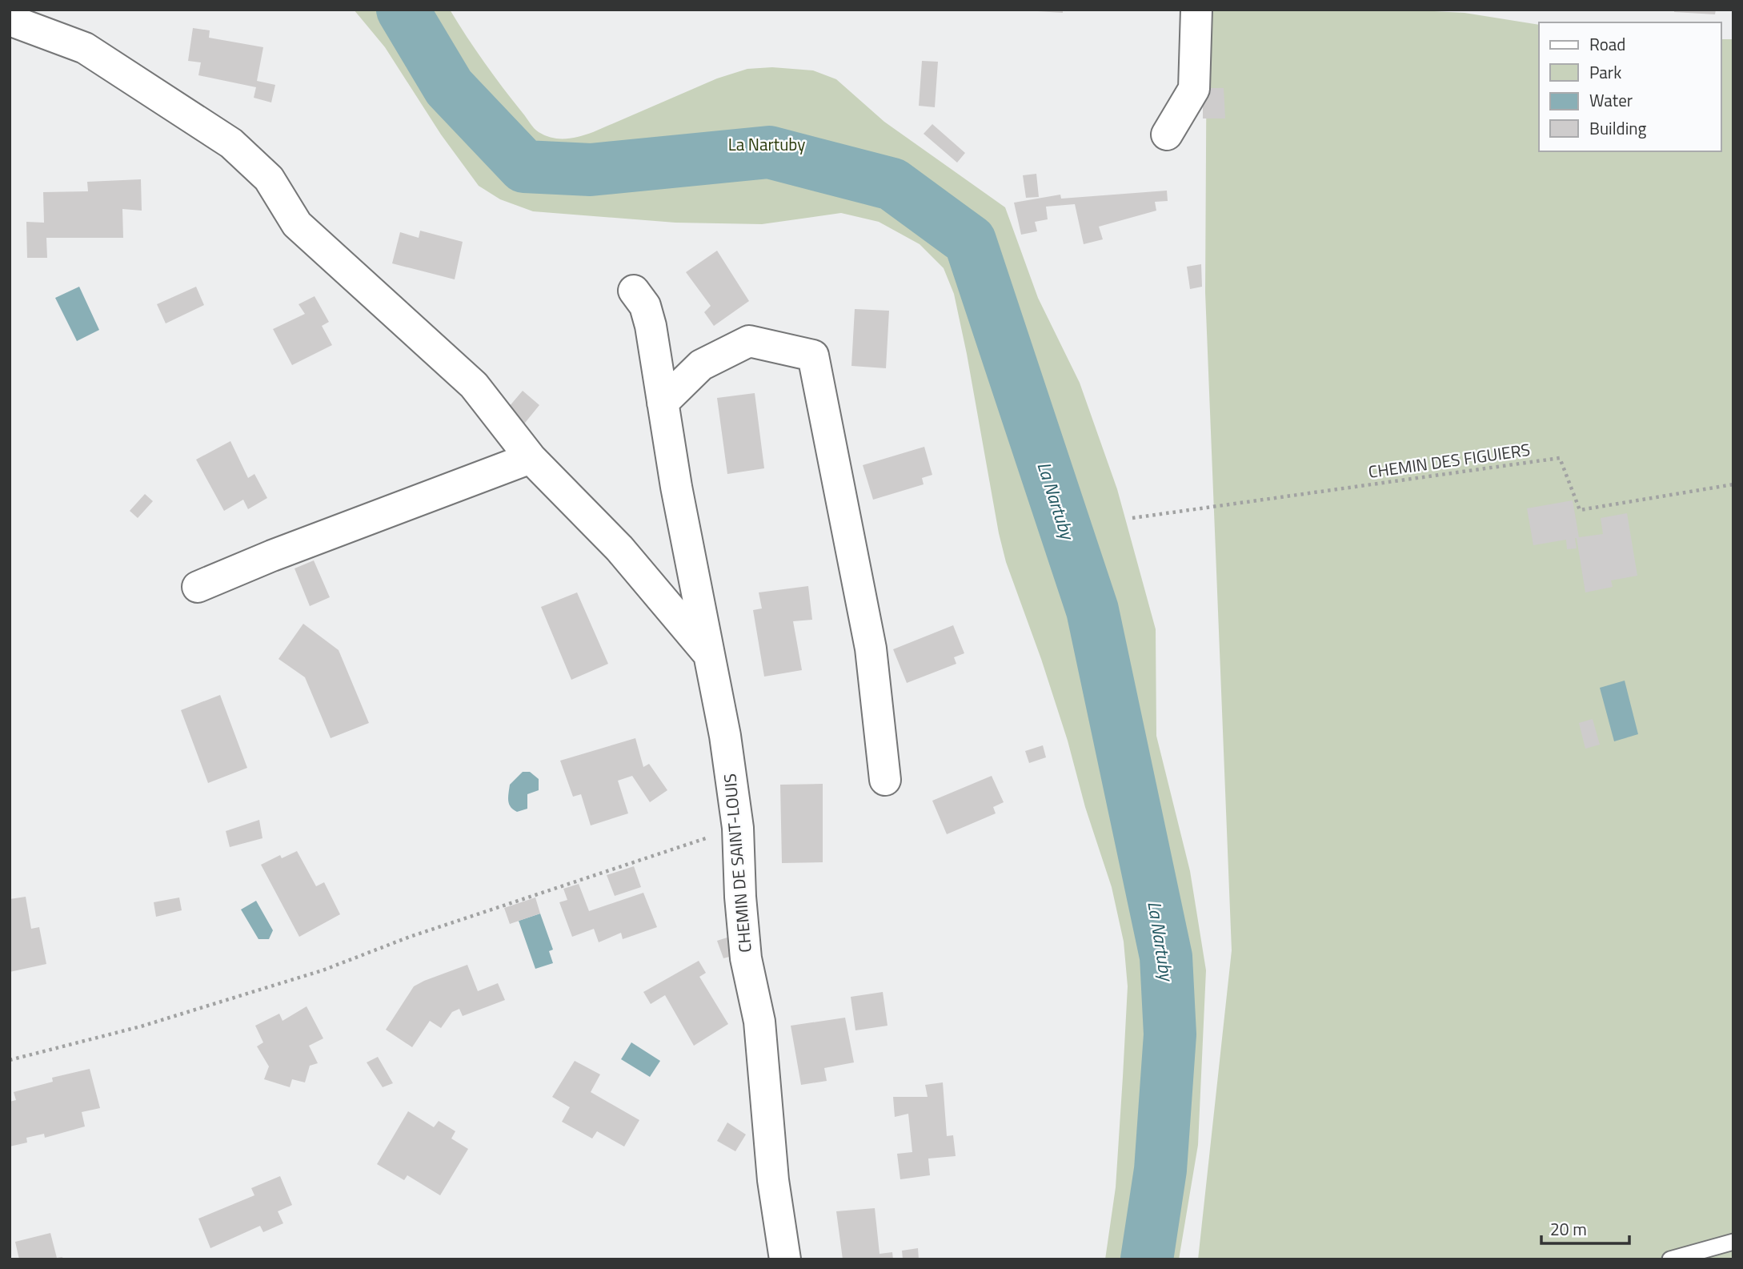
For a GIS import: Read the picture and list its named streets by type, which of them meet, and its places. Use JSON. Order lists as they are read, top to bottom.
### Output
{
  "streets": {
    "street": ["CHEMIN DE SAINT-LOUIS"],
    "path": ["CHEMIN DES FIGUIERS"]
  },
  "water": ["La Nartuby"],
  "parks": ["La Nartuby"],
  "legend": [
    "Road",
    "Park",
    "Water",
    "Building"
  ],
  "scale_bar": "20 m"
}
